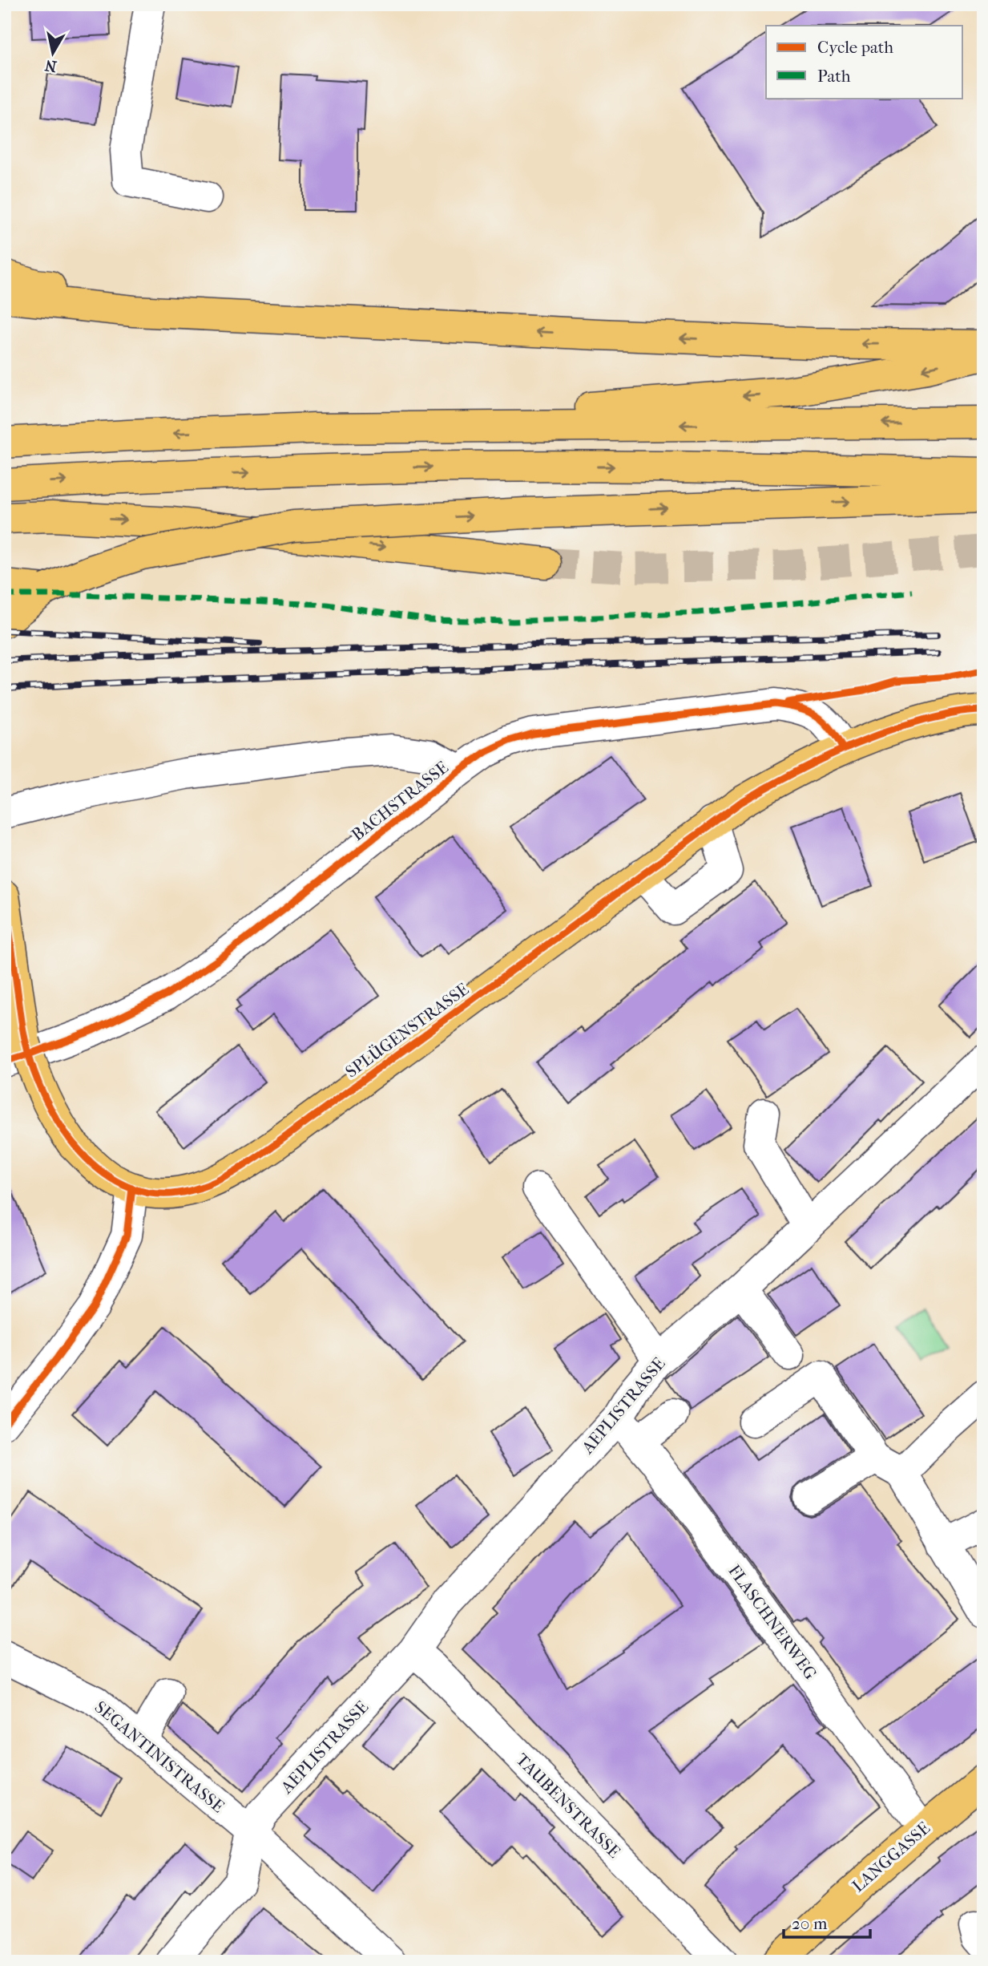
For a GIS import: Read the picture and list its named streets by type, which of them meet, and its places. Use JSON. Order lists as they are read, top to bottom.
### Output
{
  "streets": {
    "main road": ["SPLÜGENSTRASSE", "LANGGASSE"],
    "street": [
      "BACHSTRASSE",
      "AEPLISTRASSE",
      "FLASCHNERWEG",
      "SEGANTINISTRASSE",
      "TAUBENSTRASSE"
    ]
  },
  "crossings": [
    ["BACHSTRASSE", "SPLÜGENSTRASSE"],
    ["AEPLISTRASSE", "FLASCHNERWEG"],
    ["AEPLISTRASSE", "SEGANTINISTRASSE"],
    ["AEPLISTRASSE", "TAUBENSTRASSE"],
    ["FLASCHNERWEG", "LANGGASSE"]
  ],
  "legend": ["Cycle path", "Path"],
  "scale_bar": "20 m",
  "north": "bottom"
}
